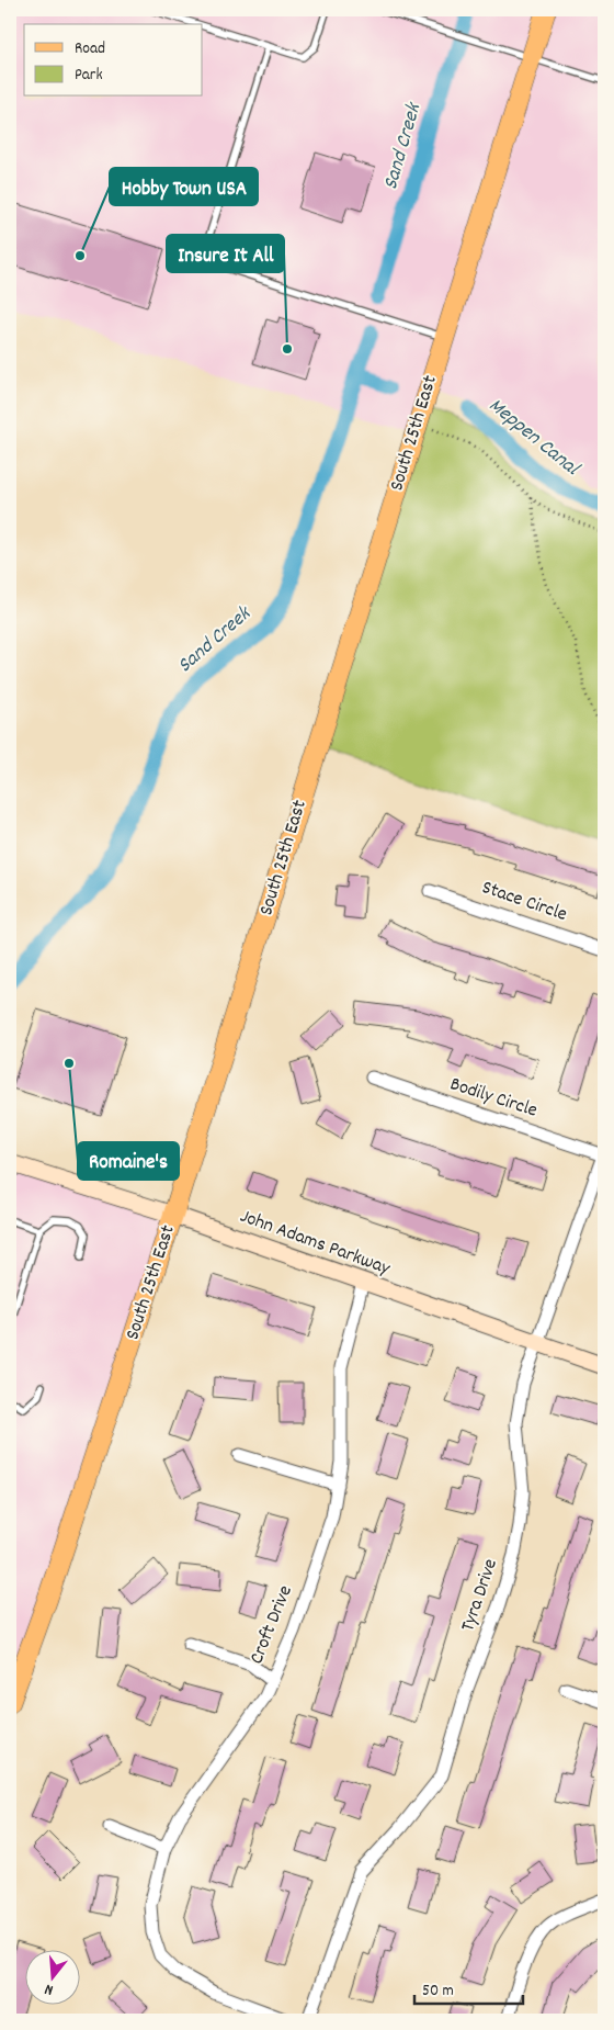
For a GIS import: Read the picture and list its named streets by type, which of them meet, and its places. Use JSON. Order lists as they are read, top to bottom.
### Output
{
  "streets": {
    "main road": ["South 25th East"],
    "street": [
      "Stace Circle",
      "Bodily Circle",
      "John Adams Parkway",
      "Tyra Drive",
      "Croft Drive"
    ]
  },
  "crossings": [
    ["South 25th East", "John Adams Parkway"],
    ["Bodily Circle", "Tyra Drive"],
    ["John Adams Parkway", "Tyra Drive"],
    ["John Adams Parkway", "Croft Drive"]
  ],
  "water": ["Sand Creek", "Meppen Canal"],
  "places": ["Hobby Town USA", "Insure It All", "Romaine's"],
  "legend": ["Road", "Park"],
  "scale_bar": "50 m",
  "north": "bottom"
}
